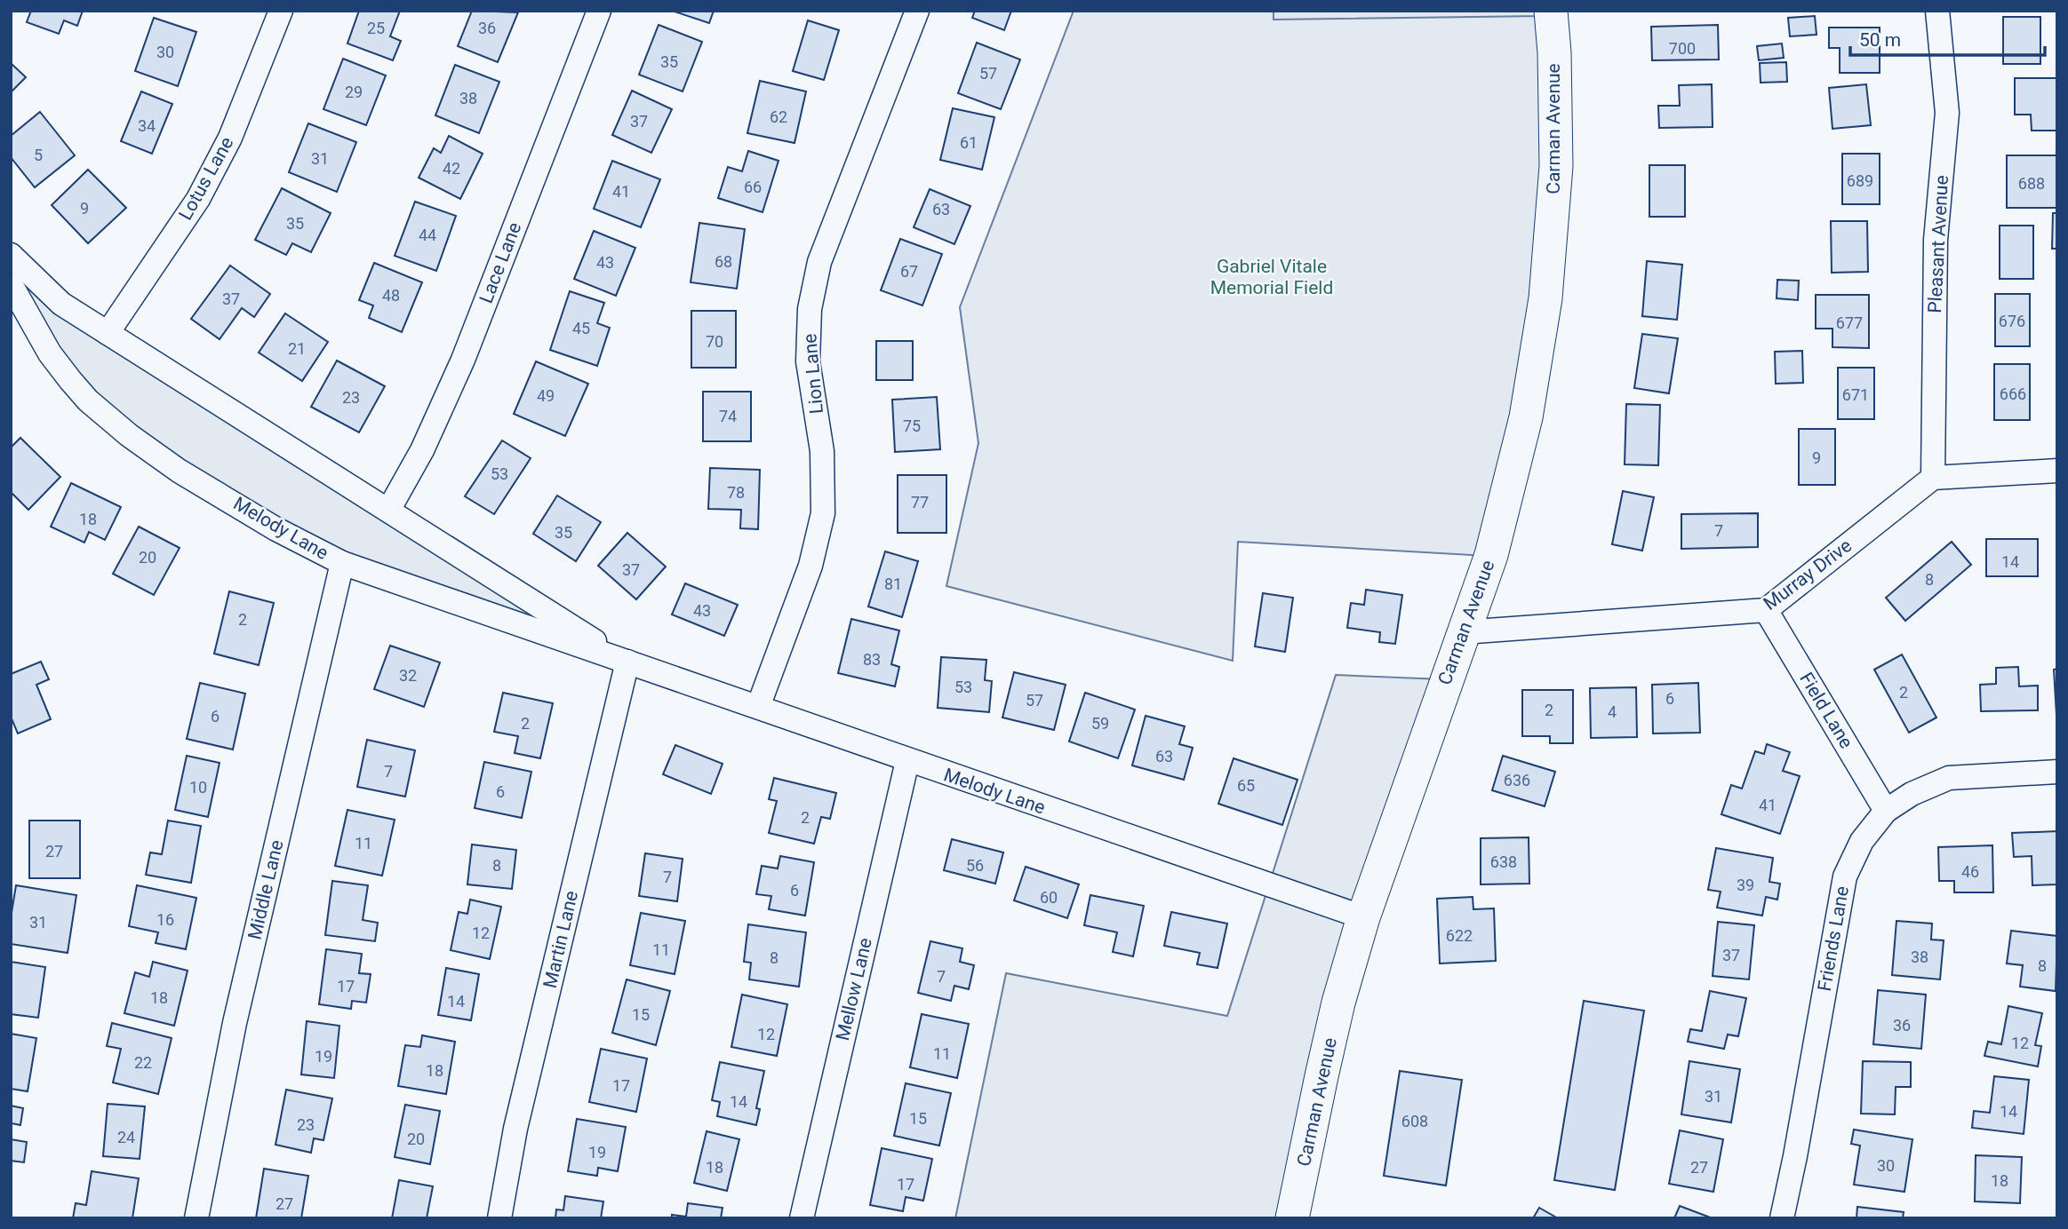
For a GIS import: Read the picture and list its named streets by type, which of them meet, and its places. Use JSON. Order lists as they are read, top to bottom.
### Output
{
  "streets": {
    "main road": ["Carman Avenue"],
    "street": [
      "Lotus Lane",
      "Pleasant Avenue",
      "Lace Lane",
      "Lion Lane",
      "Melody Lane",
      "Murray Drive",
      "Field Lane",
      "Middle Lane",
      "Friends Lane",
      "Martin Lane",
      "Mellow Lane"
    ]
  },
  "crossings": [
    ["Carman Avenue", "Melody Lane"],
    ["Carman Avenue", "Murray Drive"],
    ["Lotus Lane", "Melody Lane"],
    ["Pleasant Avenue", "Murray Drive"],
    ["Lace Lane", "Melody Lane"],
    ["Lion Lane", "Melody Lane"],
    ["Melody Lane", "Middle Lane"],
    ["Melody Lane", "Martin Lane"],
    ["Melody Lane", "Mellow Lane"],
    ["Murray Drive", "Field Lane"],
    ["Field Lane", "Friends Lane"]
  ],
  "parks": ["Gabriel Vitale Memorial Field"],
  "house_numbers": [
    "25",
    "36",
    "700",
    "30",
    "35",
    "57",
    "29",
    "38",
    "62",
    "37",
    "34",
    "61",
    "5",
    "31",
    "42",
    "689",
    "688",
    "66",
    "41",
    "9",
    "63",
    "35",
    "44",
    "68",
    "43",
    "67",
    "48",
    "37",
    "676",
    "677",
    "45",
    "70",
    "21",
    "666",
    "671",
    "49",
    "23",
    "74",
    "75",
    "9",
    "53",
    "78",
    "77",
    "18",
    "7",
    "35",
    "20",
    "14",
    "37",
    "8",
    "81",
    "43",
    "2",
    "83",
    "32",
    "53",
    "2",
    "6",
    "57",
    "2",
    "4",
    "6",
    "2",
    "59",
    "63",
    "7",
    "636",
    "65",
    "10",
    "6",
    "41",
    "2",
    "11",
    "27",
    "638",
    "8",
    "56",
    "46",
    "7",
    "39",
    "6",
    "60",
    "16",
    "31",
    "12",
    "622",
    "11",
    "37",
    "38",
    "8",
    "8",
    "7",
    "17",
    "18",
    "14",
    "15",
    "36",
    "12",
    "12",
    "11",
    "19",
    "22",
    "18",
    "17",
    "31",
    "14",
    "14",
    "15",
    "608",
    "23",
    "24",
    "20",
    "19",
    "30",
    "18",
    "27",
    "18",
    "17",
    "27"
  ],
  "scale_bar": "50 m"
}
